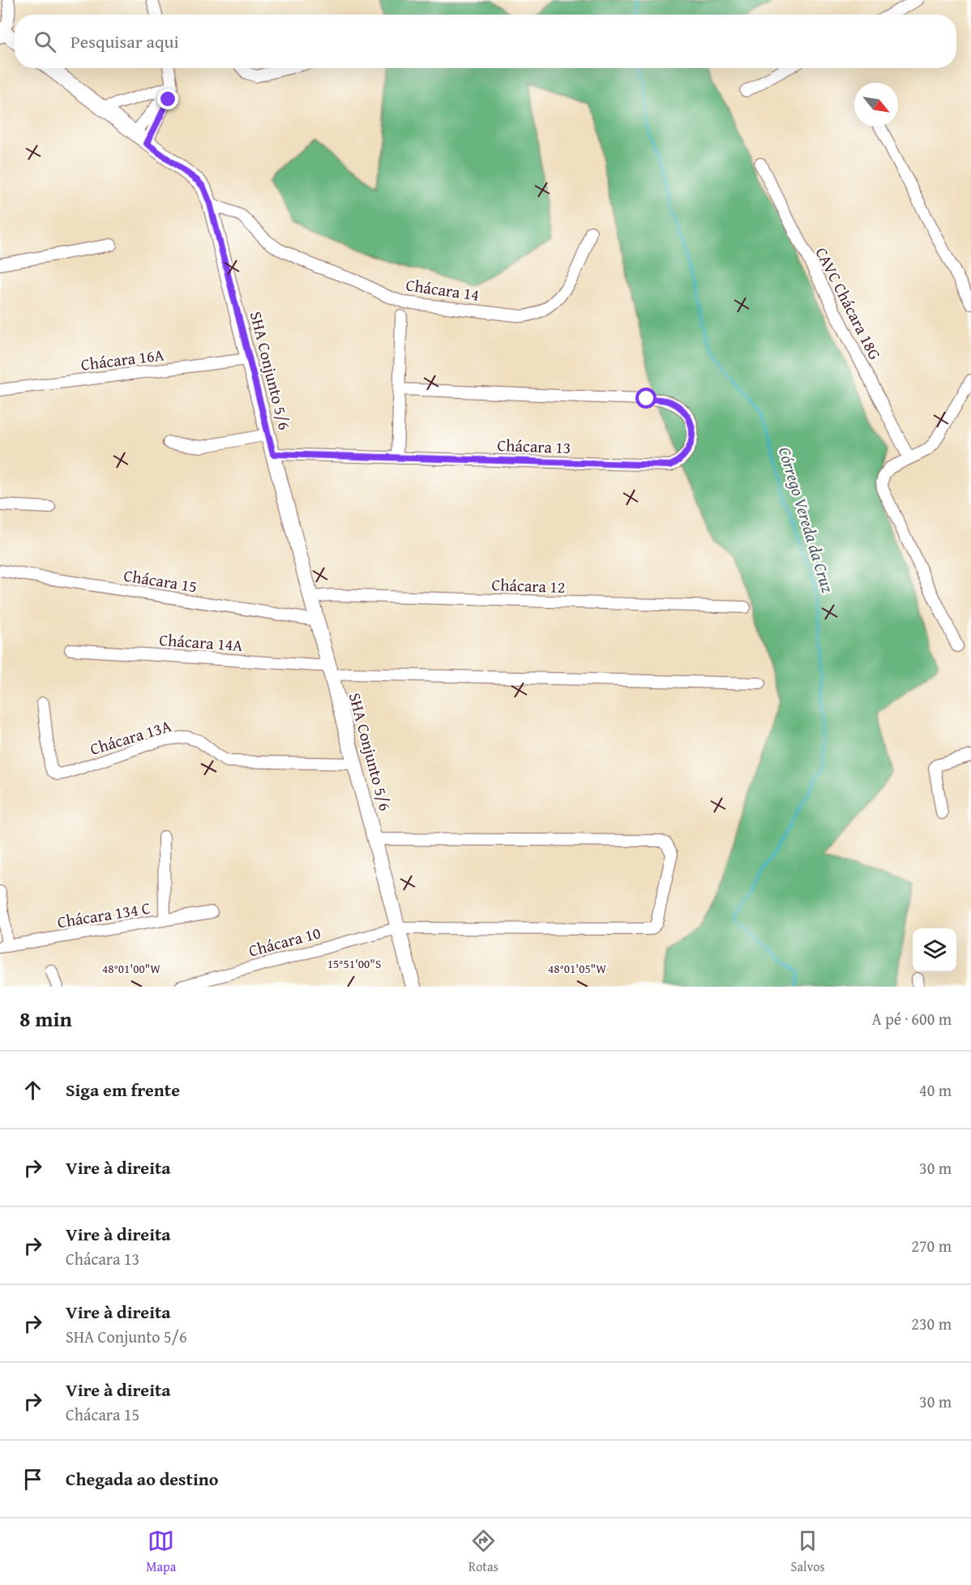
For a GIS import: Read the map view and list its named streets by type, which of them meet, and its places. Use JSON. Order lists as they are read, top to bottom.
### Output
{
  "streets": {
    "street": [
      "Chácara 14",
      "CAVC Chácara 18G",
      "Chácara 16A",
      "SHA Conjunto 5/6",
      "Chácara 13",
      "Chácara 15",
      "Chácara 12",
      "Chácara 14A",
      "Chácara 13A",
      "Chácara 134 C",
      "Chácara 10"
    ]
  },
  "crossings": [
    ["Chácara 14", "SHA Conjunto 5/6"],
    ["Chácara 16A", "SHA Conjunto 5/6"],
    ["SHA Conjunto 5/6", "Chácara 13"],
    ["SHA Conjunto 5/6", "Chácara 15"],
    ["SHA Conjunto 5/6", "Chácara 12"],
    ["SHA Conjunto 5/6", "Chácara 14A"],
    ["SHA Conjunto 5/6", "Chácara 13A"],
    ["SHA Conjunto 5/6", "Chácara 10"]
  ],
  "water": ["Córrego Vereda da Cruz"],
  "north": "bottom right",
  "page": {
    "search": "Pesquisar aqui",
    "heading": ["8 min", "A pé · 600 m"],
    "list": [
      ["Siga em frente", "40 m"],
      ["Vire à direita", "30 m"],
      ["Vire à direita", "Chácara 13", "270 m"],
      ["Vire à direita", "SHA Conjunto 5/6", "230 m"],
      ["Vire à direita", "Chácara 15", "30 m"],
      "Chegada ao destino"
    ],
    "nav": ["Mapa", "Rotas", "Salvos"]
  },
  "coordinates": ["15°51'00\"S", "48°01'00\"W", "48°01'05\"W"]
}
